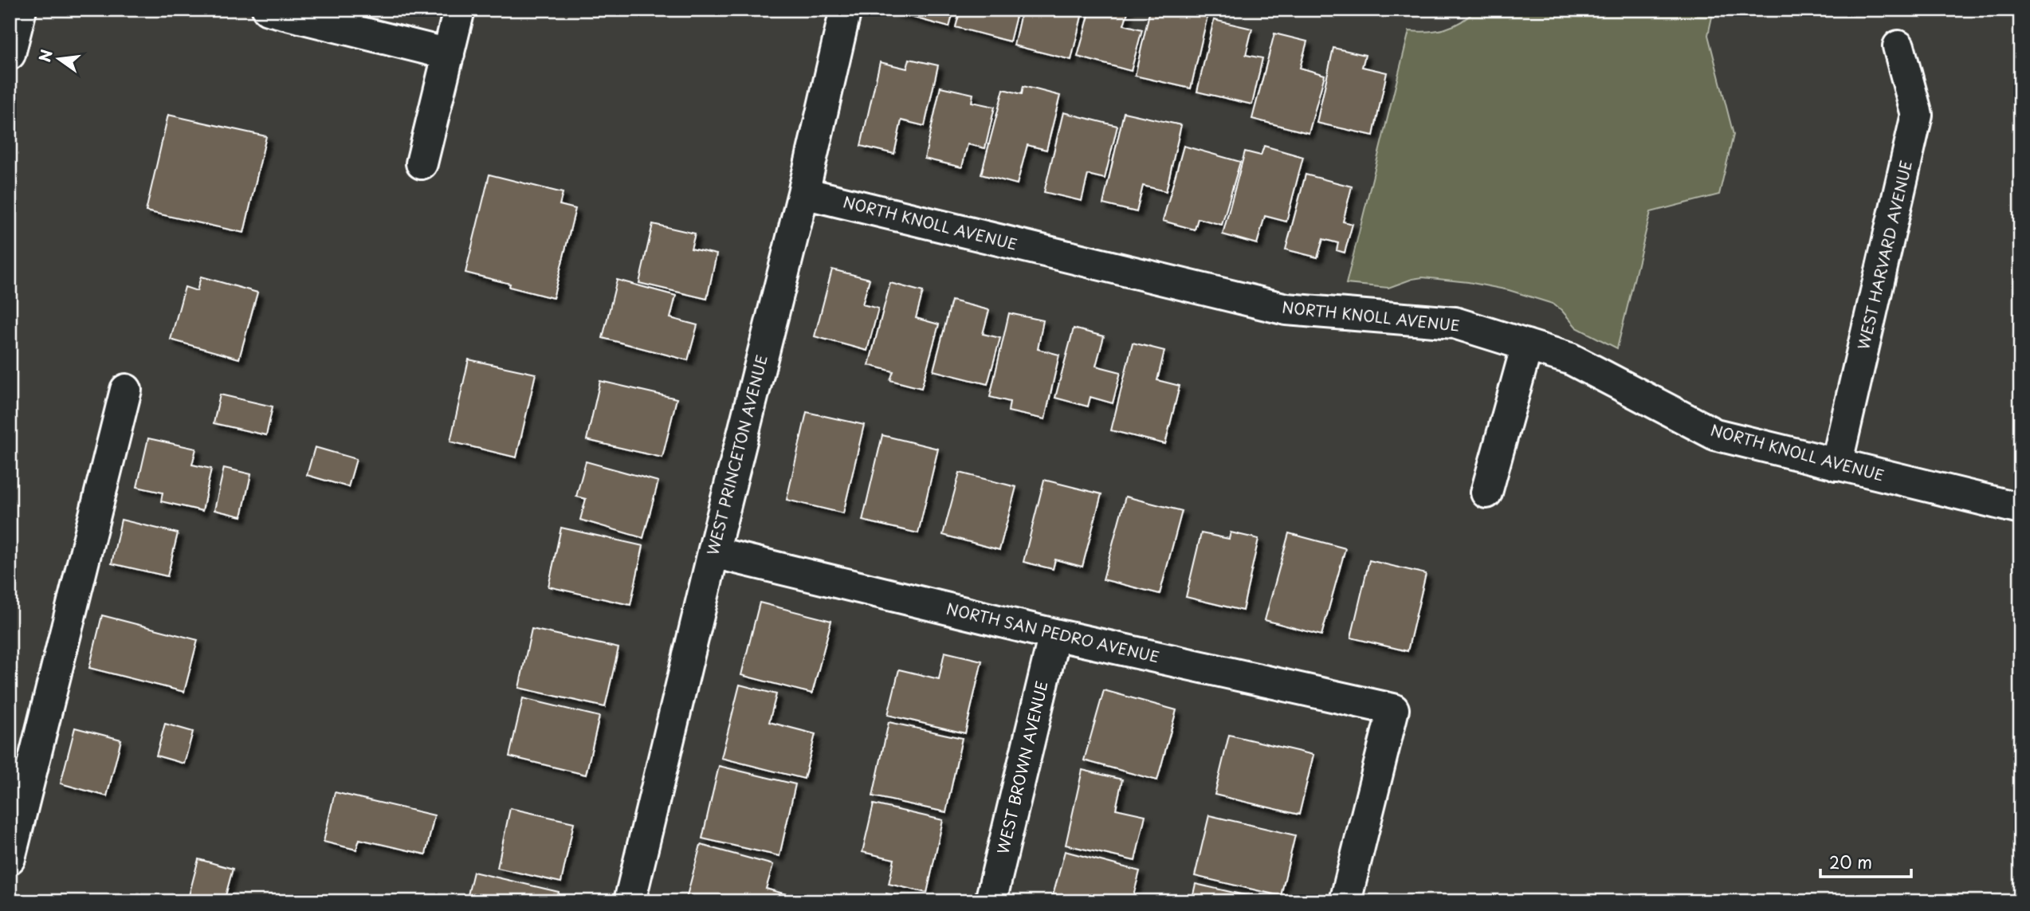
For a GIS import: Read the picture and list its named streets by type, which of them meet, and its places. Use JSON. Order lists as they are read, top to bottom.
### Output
{
  "streets": {
    "street": [
      "NORTH KNOLL AVENUE",
      "WEST HARVARD AVENUE",
      "WEST PRINCETON AVENUE",
      "NORTH SAN PEDRO AVENUE",
      "WEST BROWN AVENUE"
    ]
  },
  "crossings": [
    ["NORTH KNOLL AVENUE", "WEST HARVARD AVENUE"],
    ["NORTH KNOLL AVENUE", "WEST PRINCETON AVENUE"],
    ["WEST PRINCETON AVENUE", "NORTH SAN PEDRO AVENUE"],
    ["NORTH SAN PEDRO AVENUE", "WEST BROWN AVENUE"]
  ],
  "scale_bar": "20 m",
  "north": "left"
}
